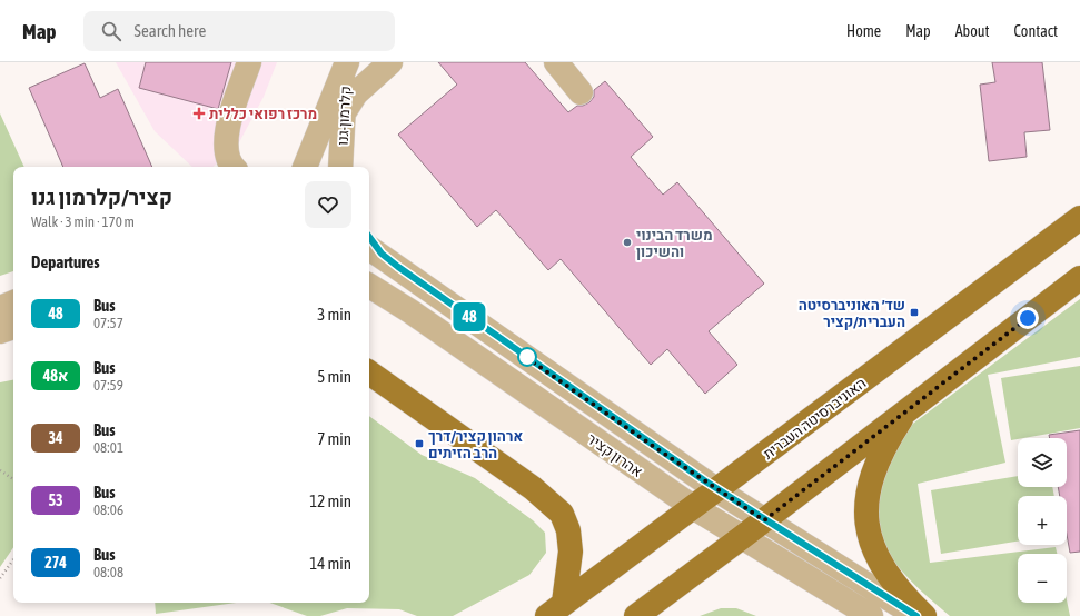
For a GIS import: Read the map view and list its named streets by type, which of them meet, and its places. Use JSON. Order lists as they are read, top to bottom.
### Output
{
  "streets": {
    "main road": ["האוניברסיטה העברית"],
    "street": ["קלרמון-גנו", "אהרון קציר"]
  },
  "crossings": [
    ["האוניברסיטה העברית", "אהרון קציר"]
  ],
  "places": {
    "health": ["מרכז רפואי כללית"],
    "other": ["משרד הבינוי והשיכון"],
    "transit": ["שד׳ האוניברסיטה העברית/קציר", "ארהון קציר/דרך הרב הזיתים"]
  },
  "lines": ["bus line 48"],
  "page": {
    "header": "Map",
    "search": "Search here",
    "nav": [
      "Home",
      "Map",
      "About",
      "Contact"
    ],
    "on_map": "48",
    "heading": [
      ["קציר/קלרמון גנו", "Walk · 3 min · 170 m"],
      "Departures"
    ],
    "list": [
      {
        "mark": "48",
        "name": "Bus",
        "note": "07:57",
        "value": "3 min"
      },
      {
        "mark": "48א",
        "name": "Bus",
        "note": "07:59",
        "value": "5 min"
      },
      {
        "mark": "34",
        "name": "Bus",
        "note": "08:01",
        "value": "7 min"
      },
      {
        "mark": "53",
        "name": "Bus",
        "note": "08:06",
        "value": "12 min"
      },
      {
        "mark": "274",
        "name": "Bus",
        "note": "08:08",
        "value": "14 min"
      }
    ],
    "map_buttons": ["+", "−"]
  }
}
